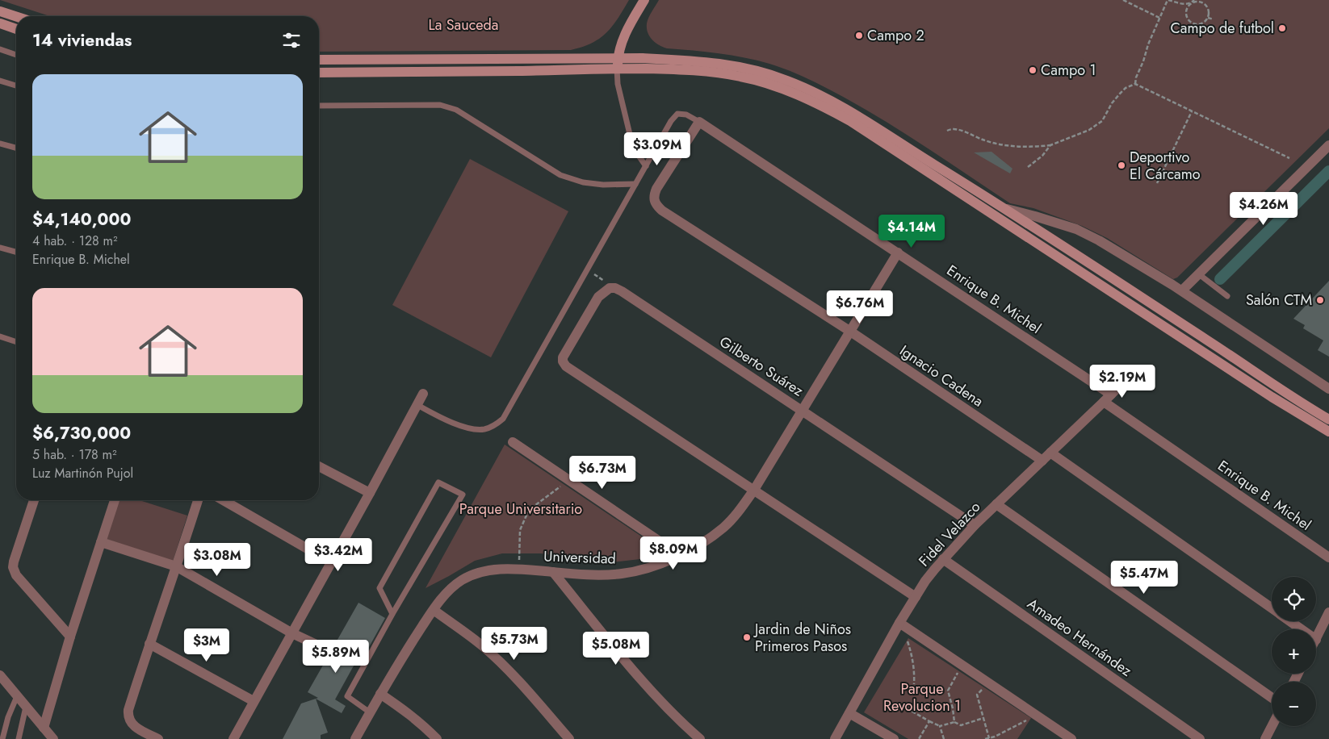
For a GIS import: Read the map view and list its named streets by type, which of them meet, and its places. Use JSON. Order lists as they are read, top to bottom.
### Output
{
  "streets": {
    "street": [
      "Enrique B. Michel",
      "Gilberto Suárez",
      "Ignacio Cadena",
      "Fidel Velazco",
      "Universidad",
      "Amadeo Hernández"
    ]
  },
  "crossings": [
    ["Enrique B. Michel", "Ignacio Cadena"],
    ["Enrique B. Michel", "Fidel Velazco"],
    ["Enrique B. Michel", "Universidad"],
    ["Gilberto Suárez", "Fidel Velazco"],
    ["Gilberto Suárez", "Universidad"],
    ["Ignacio Cadena", "Fidel Velazco"],
    ["Ignacio Cadena", "Universidad"],
    ["Fidel Velazco", "Amadeo Hernández"]
  ],
  "parks": ["La Sauceda", "Parque Universitario", "Parque Revolucion 1"],
  "places": [
    "Campo de futbol",
    "Campo 2",
    "Campo 1",
    "Deportivo El Cárcamo",
    "Salón CTM",
    "Jardin de Niños Primeros Pasos"
  ],
  "page": {
    "heading": "14 viviendas",
    "list": [
      {
        "name": "$4,140,000",
        "note": "4 hab. · 128 m² · Enrique B. Michel"
      },
      {
        "name": "$6,730,000",
        "note": "5 hab. · 178 m² · Luz Martinón Pujol"
      }
    ],
    "price": [
      "$3.09M",
      "$4.26M",
      "$4.14M",
      "$6.76M",
      "$2.19M",
      "$6.73M",
      "$8.09M",
      "$3.42M",
      "$3.08M",
      "$5.47M",
      "$5.73M",
      "$3M",
      "$5.08M",
      "$5.89M"
    ],
    "map_buttons": ["+", "−"]
  }
}
